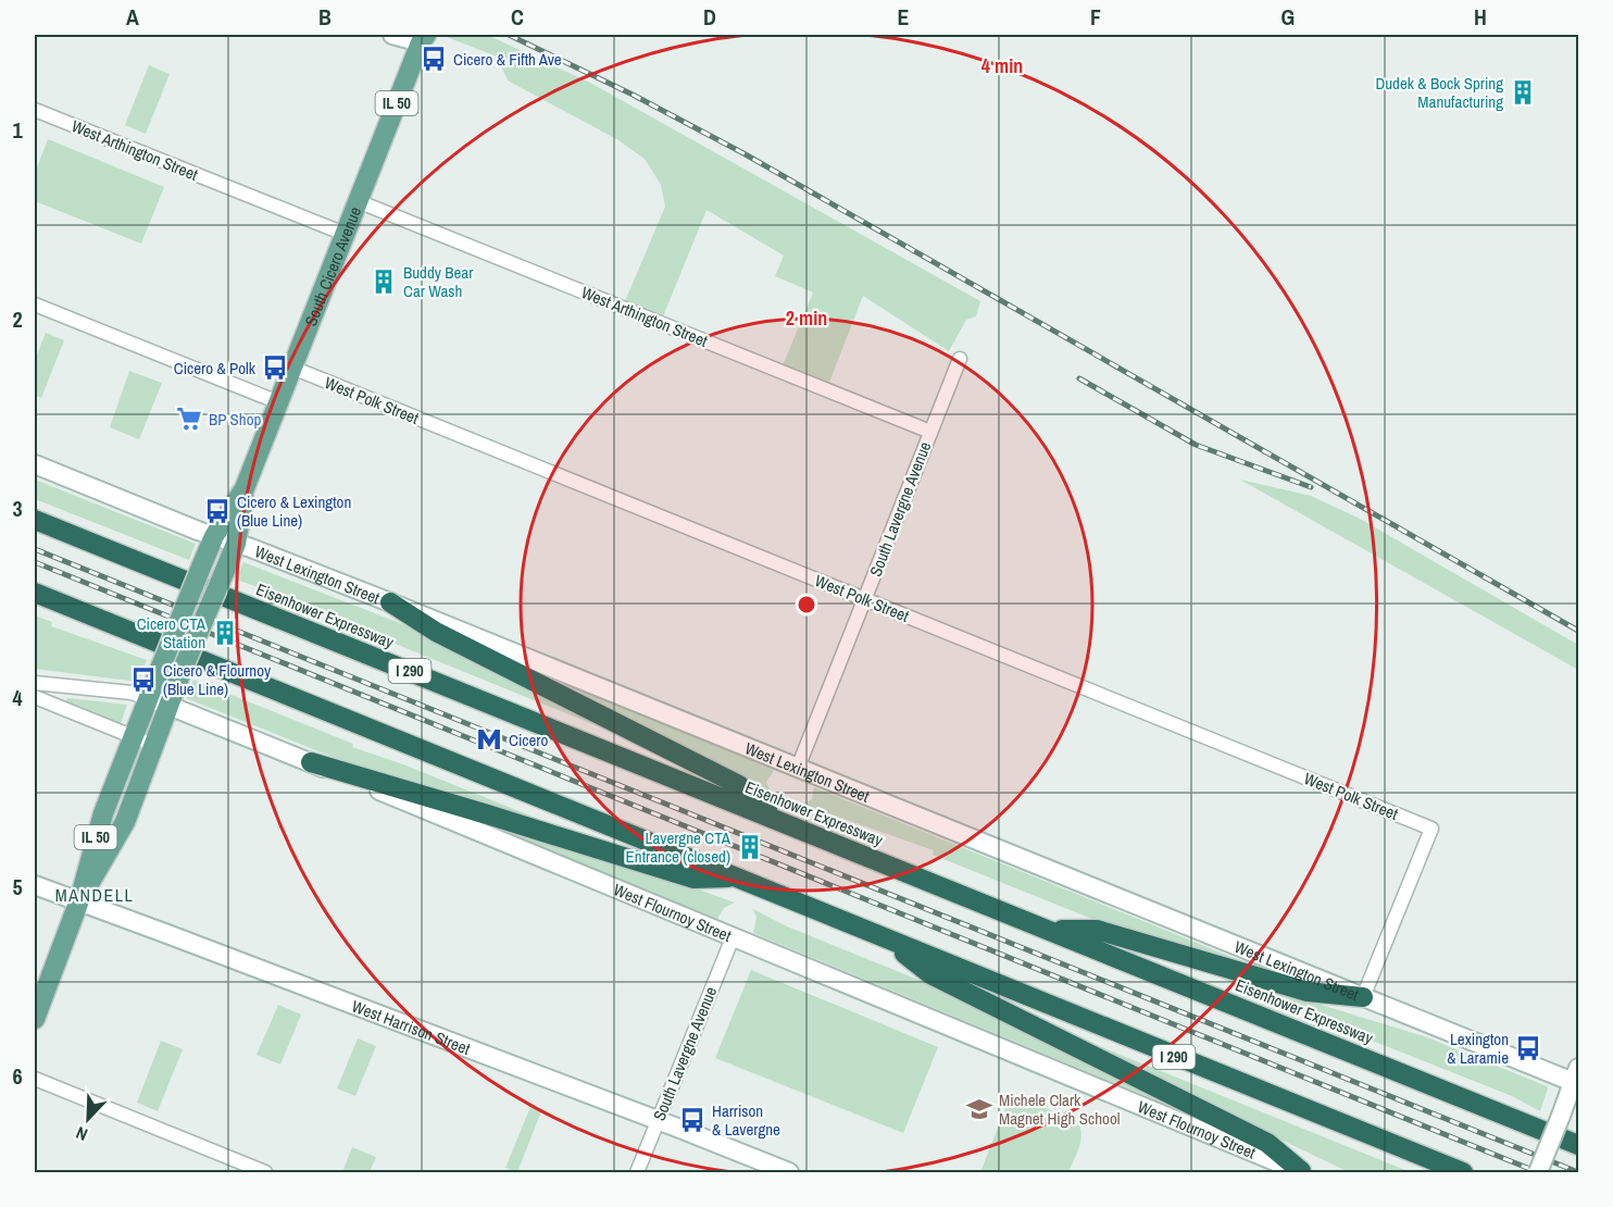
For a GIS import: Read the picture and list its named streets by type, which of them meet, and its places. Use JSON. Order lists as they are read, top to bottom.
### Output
{
  "streets": {
    "highway": ["Eisenhower Expressway", "I 290"],
    "main road": ["IL 50", "South Cicero Avenue"],
    "street": [
      "West Arthington Street",
      "West Polk Street",
      "South Lavergne Avenue",
      "West Lexington Street",
      "West Flournoy Street",
      "West Harrison Street"
    ]
  },
  "crossings": [
    ["West Arthington Street", "South Cicero Avenue"],
    ["West Arthington Street", "South Lavergne Avenue"],
    ["South Cicero Avenue", "West Polk Street"],
    ["South Cicero Avenue", "West Lexington Street"],
    ["South Cicero Avenue", "West Flournoy Street"],
    ["South Cicero Avenue", "West Harrison Street"],
    ["West Polk Street", "South Lavergne Avenue"],
    ["West Polk Street", "West Lexington Street"],
    ["South Lavergne Avenue", "West Lexington Street"],
    ["South Lavergne Avenue", "West Flournoy Street"],
    ["South Lavergne Avenue", "West Harrison Street"]
  ],
  "districts": ["MANDELL"],
  "places": {
    "bus stop": [
      "Cicero & Fifth Ave",
      "Cicero & Polk",
      "Cicero & Lexington (Blue Line)",
      "Cicero & Flournoy (Blue Line)",
      "Lexington & Laramie",
      "Harrison & Lavergne"
    ],
    "building": [
      "Dudek & Bock Spring Manufacturing",
      "Buddy Bear Car Wash",
      "Cicero CTA Station",
      "Lavergne CTA Entrance (closed)"
    ],
    "supermarket": ["BP Shop"],
    "metro station": ["Cicero"],
    "school or university": ["Michele Clark Magnet High School"]
  },
  "north": "bottom left",
  "grid": {
    "columns": [
      "A",
      "B",
      "C",
      "D",
      "E",
      "F",
      "G",
      "H"
    ],
    "rows": [
      "1",
      "2",
      "3",
      "4",
      "5",
      "6"
    ]
  },
  "rings": ["4 min", "2 min"]
}
